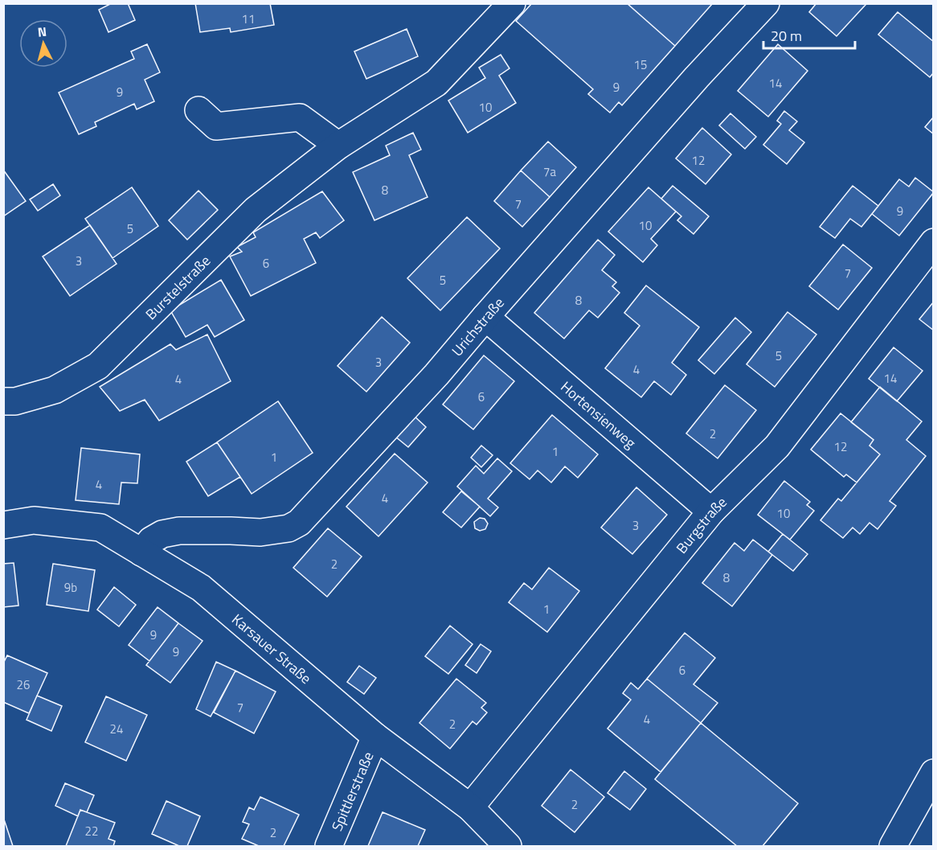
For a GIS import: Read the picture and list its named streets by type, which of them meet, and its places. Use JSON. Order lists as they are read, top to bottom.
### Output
{
  "streets": {
    "street": [
      "Burstelstraße",
      "Urichstraße",
      "Hortensienweg",
      "Burgstraße",
      "Karsauer Straße",
      "Spittlerstraße"
    ]
  },
  "crossings": [
    ["Urichstraße", "Hortensienweg"],
    ["Urichstraße", "Karsauer Straße"],
    ["Hortensienweg", "Burgstraße"],
    ["Burgstraße", "Karsauer Straße"],
    ["Karsauer Straße", "Spittlerstraße"]
  ],
  "house_numbers": [
    "11",
    "15",
    "14",
    "9",
    "9",
    "10",
    "12",
    "7a",
    "8",
    "7",
    "9",
    "10",
    "5",
    "3",
    "6",
    "7",
    "5",
    "8",
    "5",
    "3",
    "4",
    "14",
    "4",
    "6",
    "2",
    "12",
    "1",
    "1",
    "4",
    "4",
    "10",
    "3",
    "2",
    "8",
    "9b",
    "1",
    "9",
    "9",
    "6",
    "26",
    "7",
    "4",
    "2",
    "24",
    "2",
    "22",
    "2"
  ],
  "scale_bar": "20 m",
  "north": "top"
}
